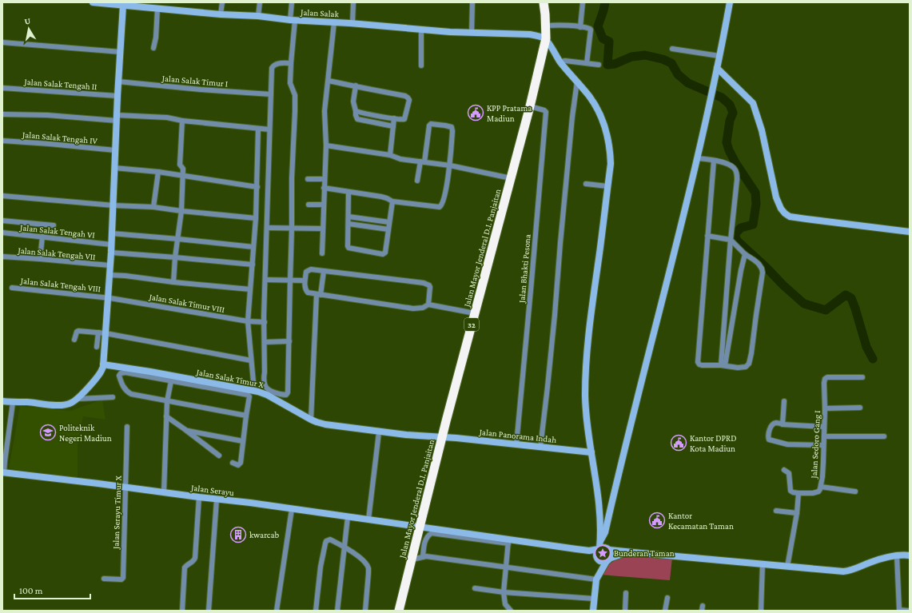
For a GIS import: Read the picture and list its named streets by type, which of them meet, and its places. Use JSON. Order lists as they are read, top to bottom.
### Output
{
  "streets": {
    "highway": ["Jalan Mayor Jenderal D.I. Panjaitan", "32"],
    "street": [
      "Jalan Salak",
      "Jalan Salak Timur I",
      "Jalan Salak Tengah II",
      "Jalan Salak Tengah IV",
      "Jalan Salak Tengah VI",
      "Jalan Salak Tengah VII",
      "Jalan Bhakti Pesona",
      "Jalan Salak Tengah VIII",
      "Jalan Salak Timur VIII",
      "Jalan Salak Timur X",
      "Jalan Panorama Indah",
      "Jalan Sedoro Gang I",
      "Jalan Serayu",
      "Jalan Serayu Timur X"
    ]
  },
  "crossings": [
    ["Jalan Salak", "Jalan Mayor Jenderal D.I. Panjaitan"],
    ["Jalan Salak", "32"],
    ["Jalan Mayor Jenderal D.I. Panjaitan", "Jalan Bhakti Pesona"],
    ["Jalan Mayor Jenderal D.I. Panjaitan", "32"],
    ["Jalan Mayor Jenderal D.I. Panjaitan", "Jalan Salak Timur X"],
    ["Jalan Mayor Jenderal D.I. Panjaitan", "Jalan Panorama Indah"],
    ["Jalan Mayor Jenderal D.I. Panjaitan", "Jalan Serayu"],
    ["Jalan Bhakti Pesona", "Jalan Panorama Indah"],
    ["Jalan Salak Tengah VIII", "Jalan Salak Timur VIII"],
    ["Jalan Salak Timur X", "Jalan Panorama Indah"],
    ["Jalan Serayu", "Jalan Serayu Timur X"]
  ],
  "places": {
    "public building": ["KPP Pratama Madiun", "Kantor DPRD Kota Madiun", "Kantor Kecamatan Taman"],
    "school or university": ["Politeknik Negeri Madiun"],
    "building": ["kwarcab"],
    "place": ["Bunderan Taman"]
  },
  "scale_bar": "100 m",
  "north": "top"
}
